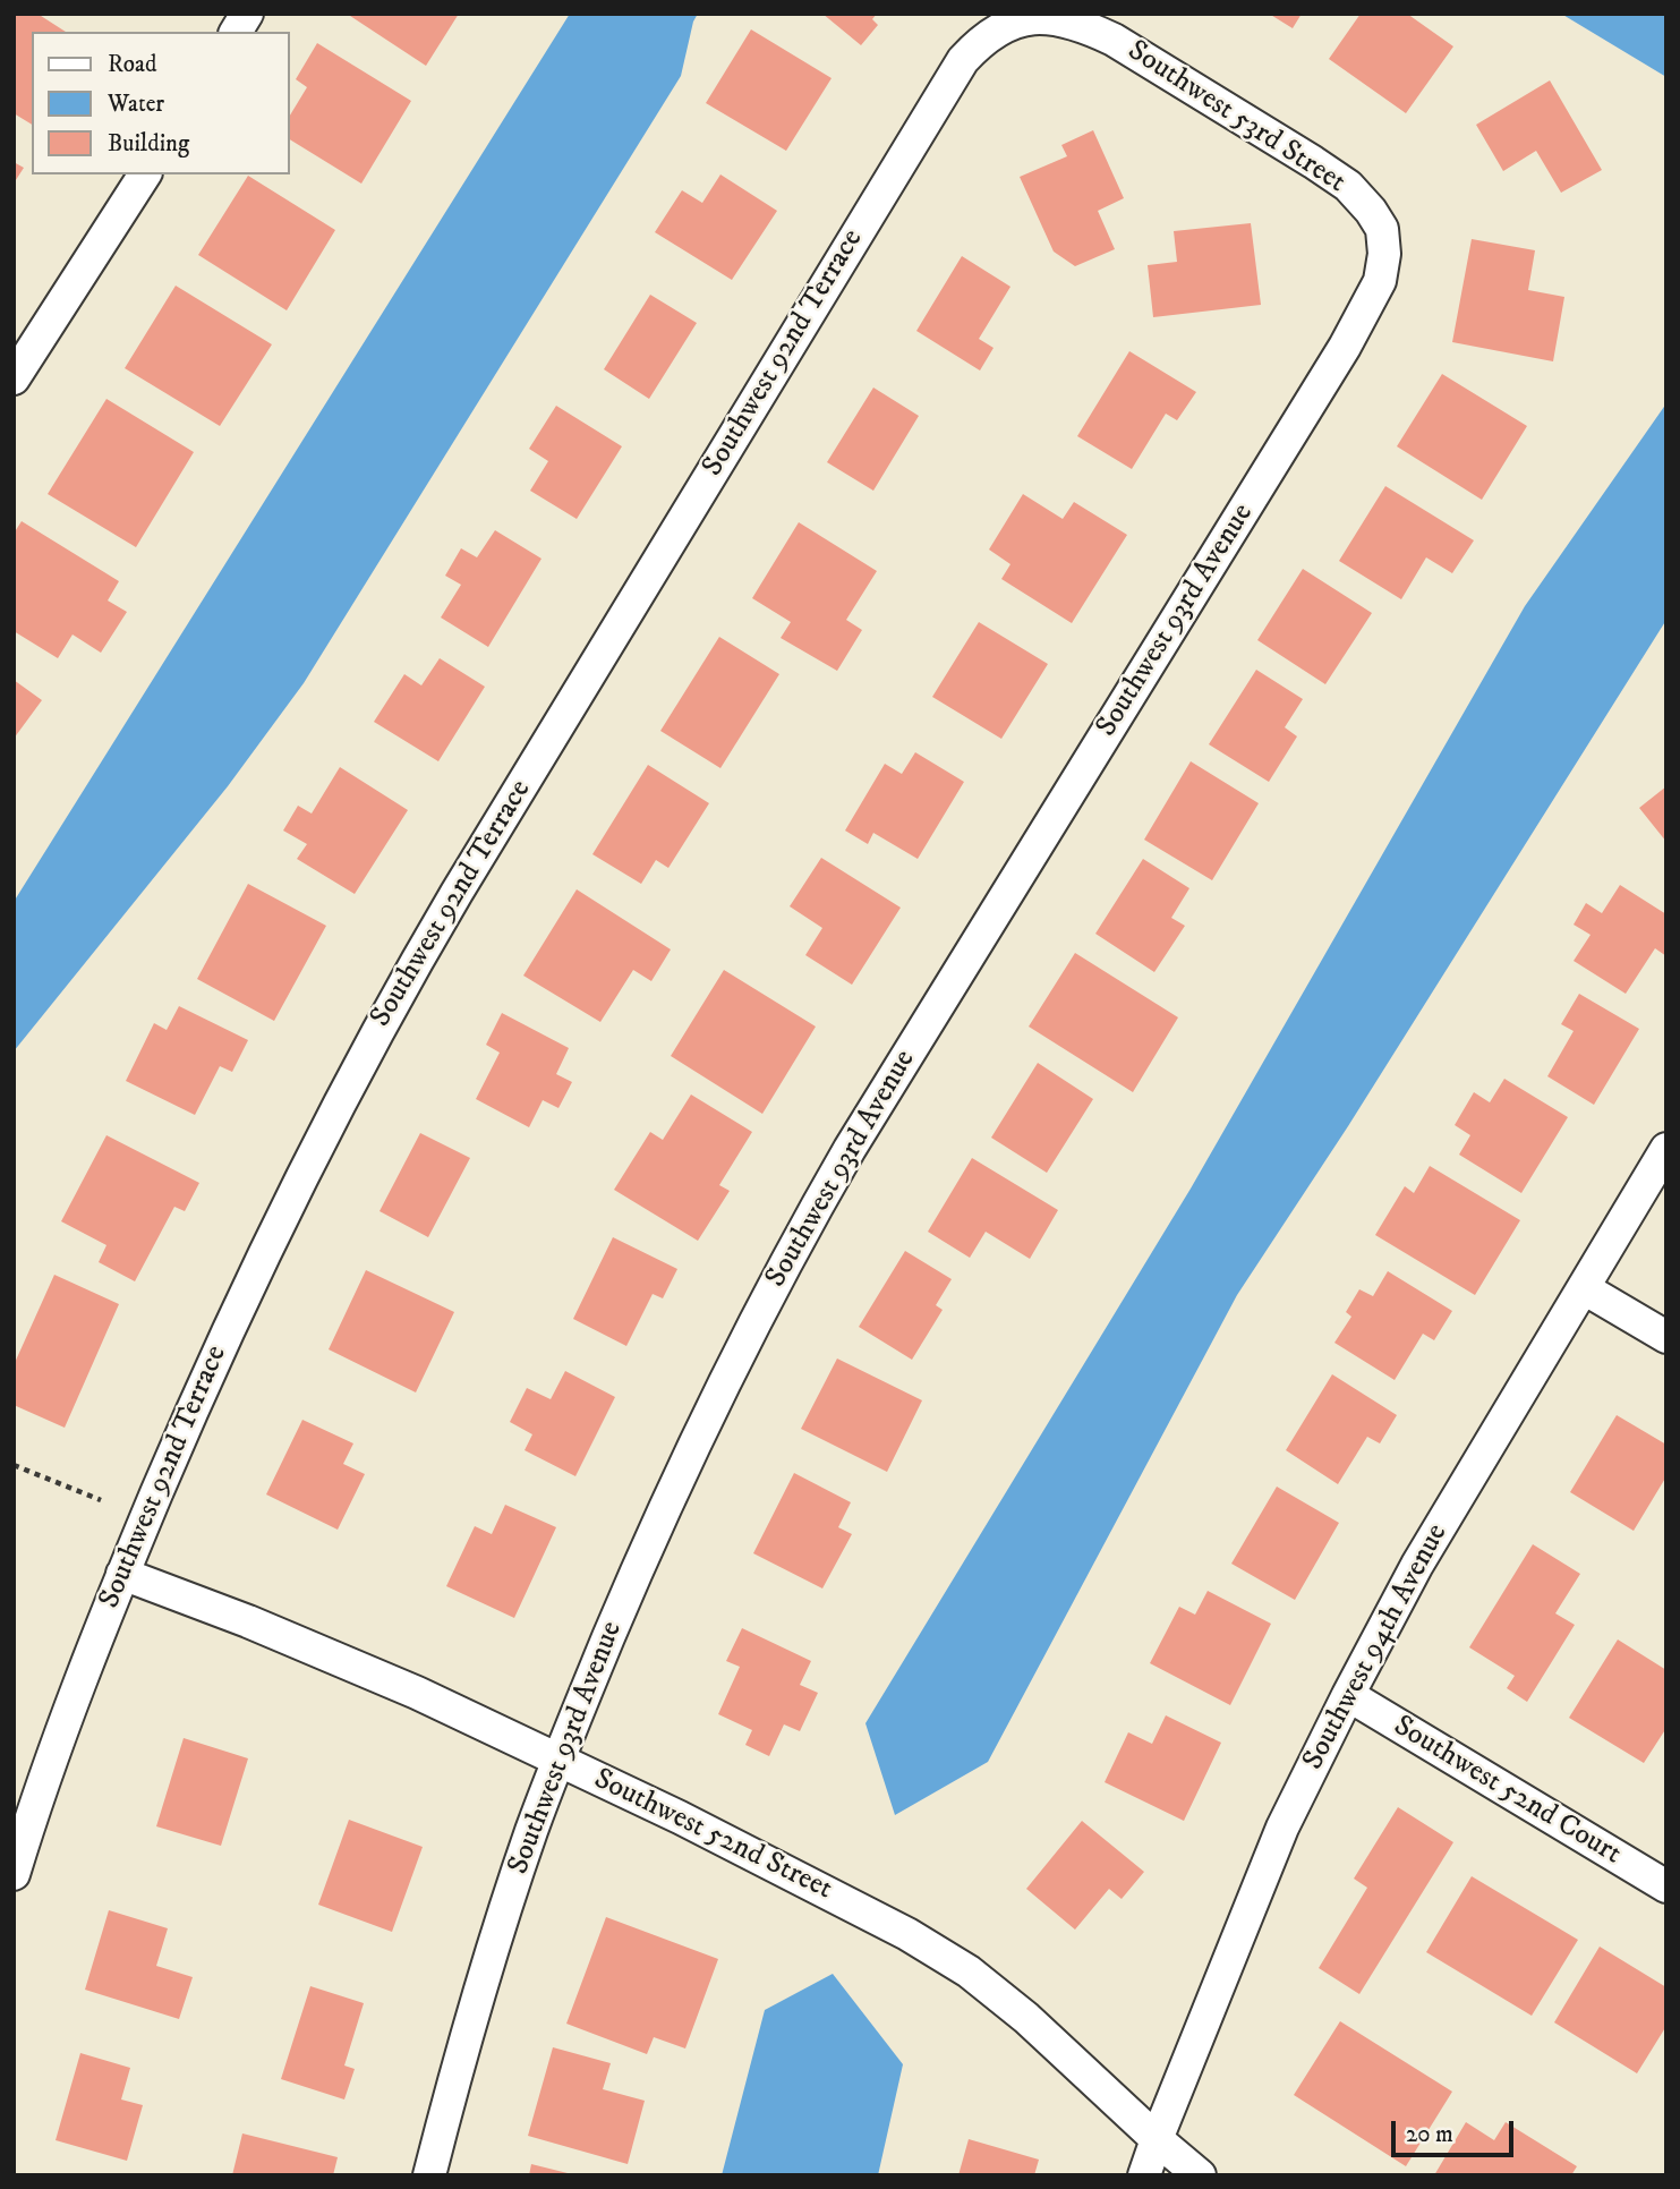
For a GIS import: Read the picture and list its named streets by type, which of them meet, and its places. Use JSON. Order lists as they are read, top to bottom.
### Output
{
  "streets": {
    "street": [
      "Southwest 53rd Street",
      "Southwest 92nd Terrace",
      "Southwest 93rd Avenue",
      "Southwest 94th Avenue",
      "Southwest 52nd Court",
      "Southwest 52nd Street"
    ]
  },
  "crossings": [
    ["Southwest 53rd Street", "Southwest 92nd Terrace"],
    ["Southwest 53rd Street", "Southwest 93rd Avenue"],
    ["Southwest 92nd Terrace", "Southwest 52nd Street"],
    ["Southwest 93rd Avenue", "Southwest 52nd Street"],
    ["Southwest 94th Avenue", "Southwest 52nd Court"],
    ["Southwest 94th Avenue", "Southwest 52nd Street"]
  ],
  "legend": ["Road", "Water", "Building"],
  "scale_bar": "20 m"
}
